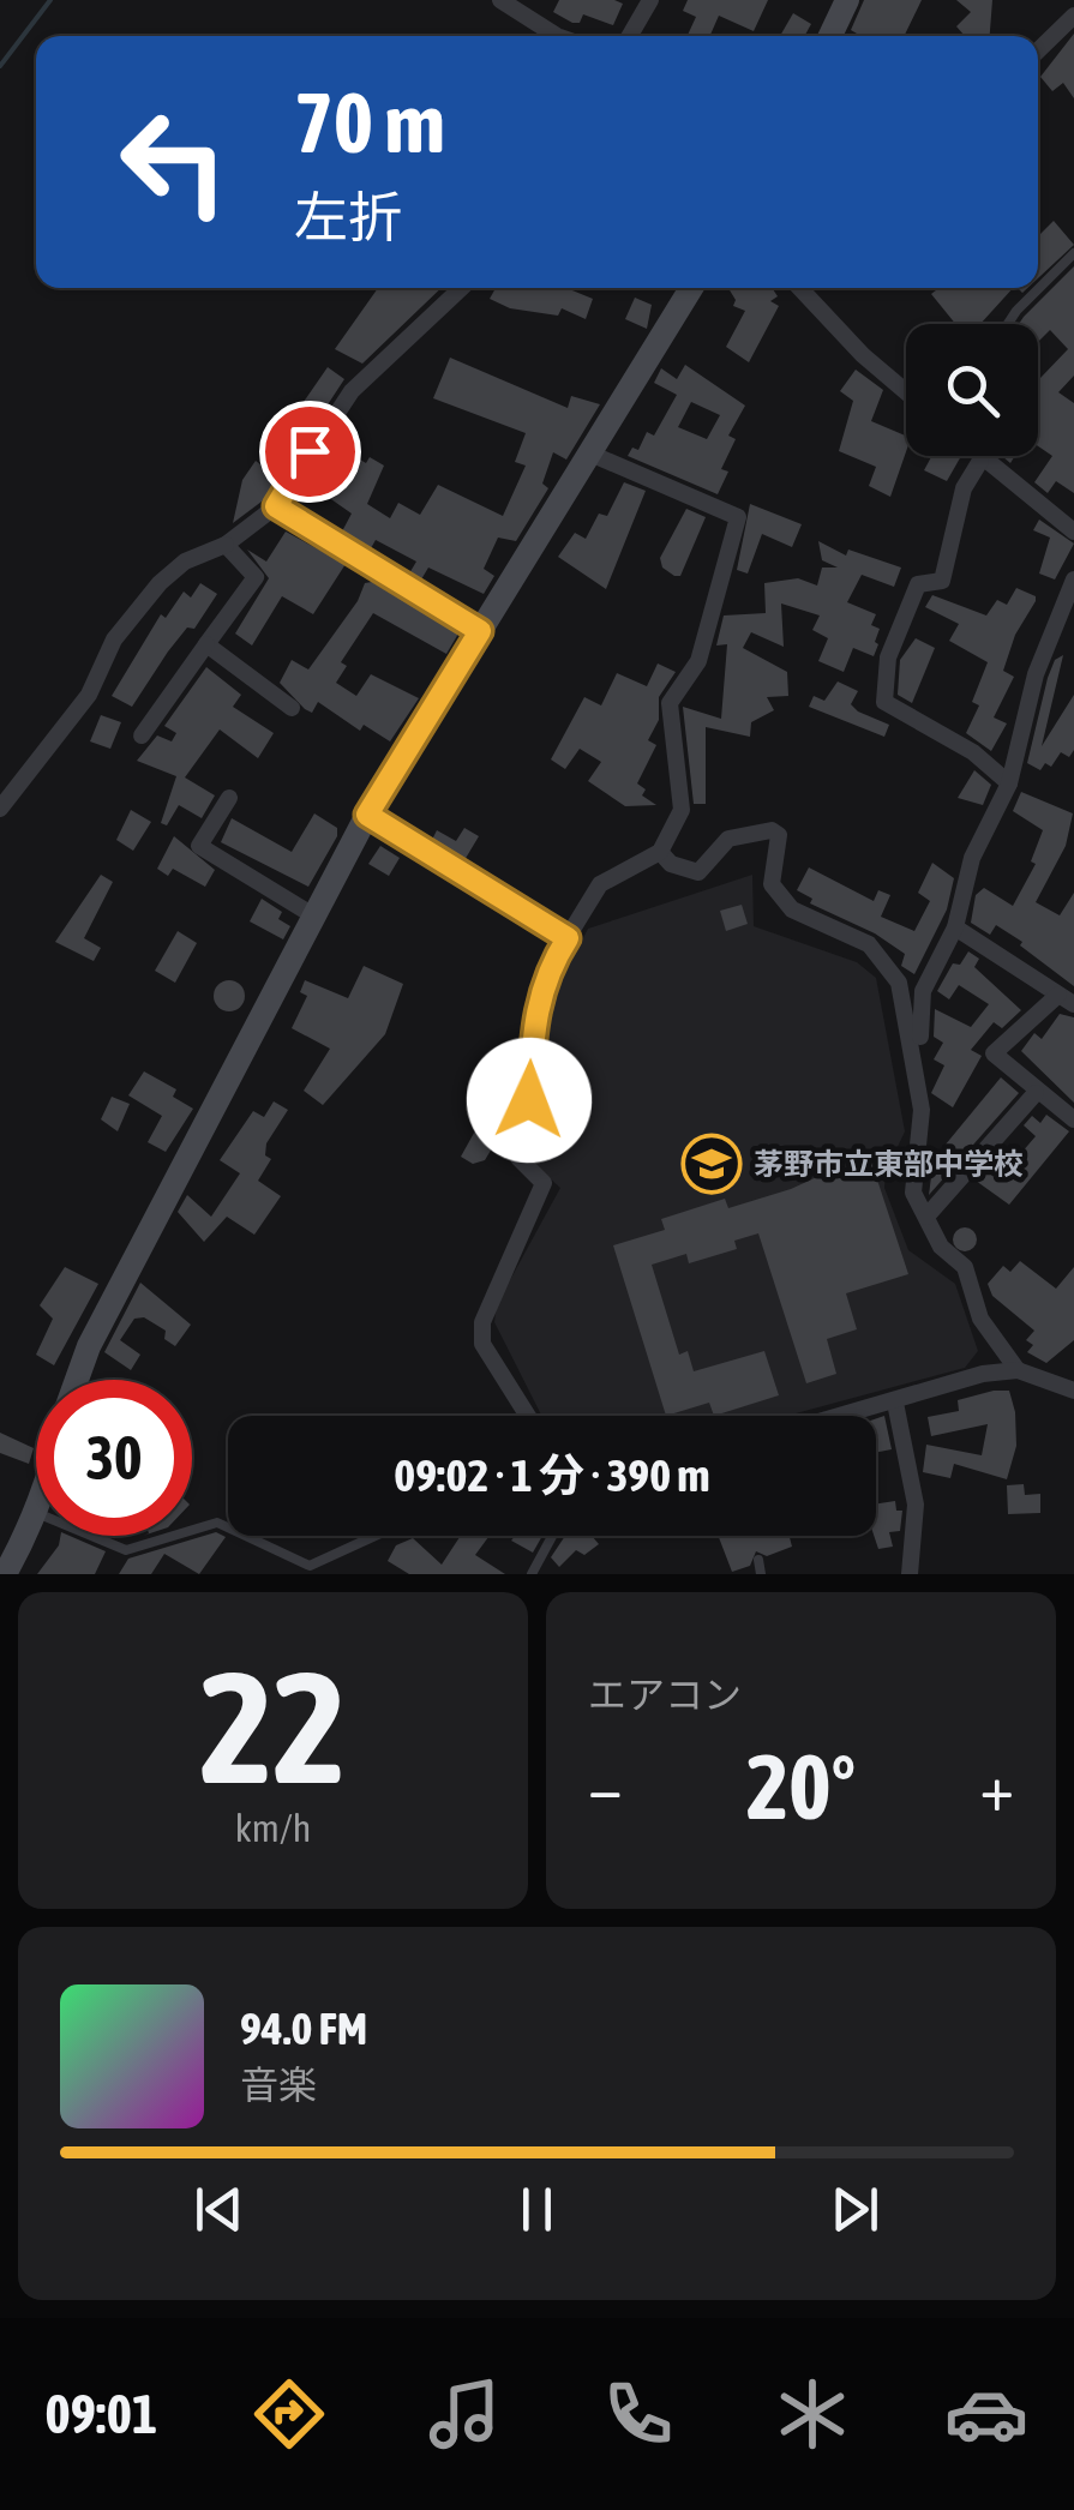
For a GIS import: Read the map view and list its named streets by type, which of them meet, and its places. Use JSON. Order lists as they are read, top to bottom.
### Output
{
  "places": {
    "school or university": ["茅野市立東部中学校"]
  },
  "page": {
    "turn": ["70 m", "左折"],
    "limit": "30",
    "trip": "09:02 · 1 分 · 390 m",
    "tile": [
      ["22", "km/h"],
      "エアコン"
    ],
    "heat": ["−", "20°", "+"],
    "song": ["94.0 FM", "音楽"],
    "tabs": "09:01"
  }
}
